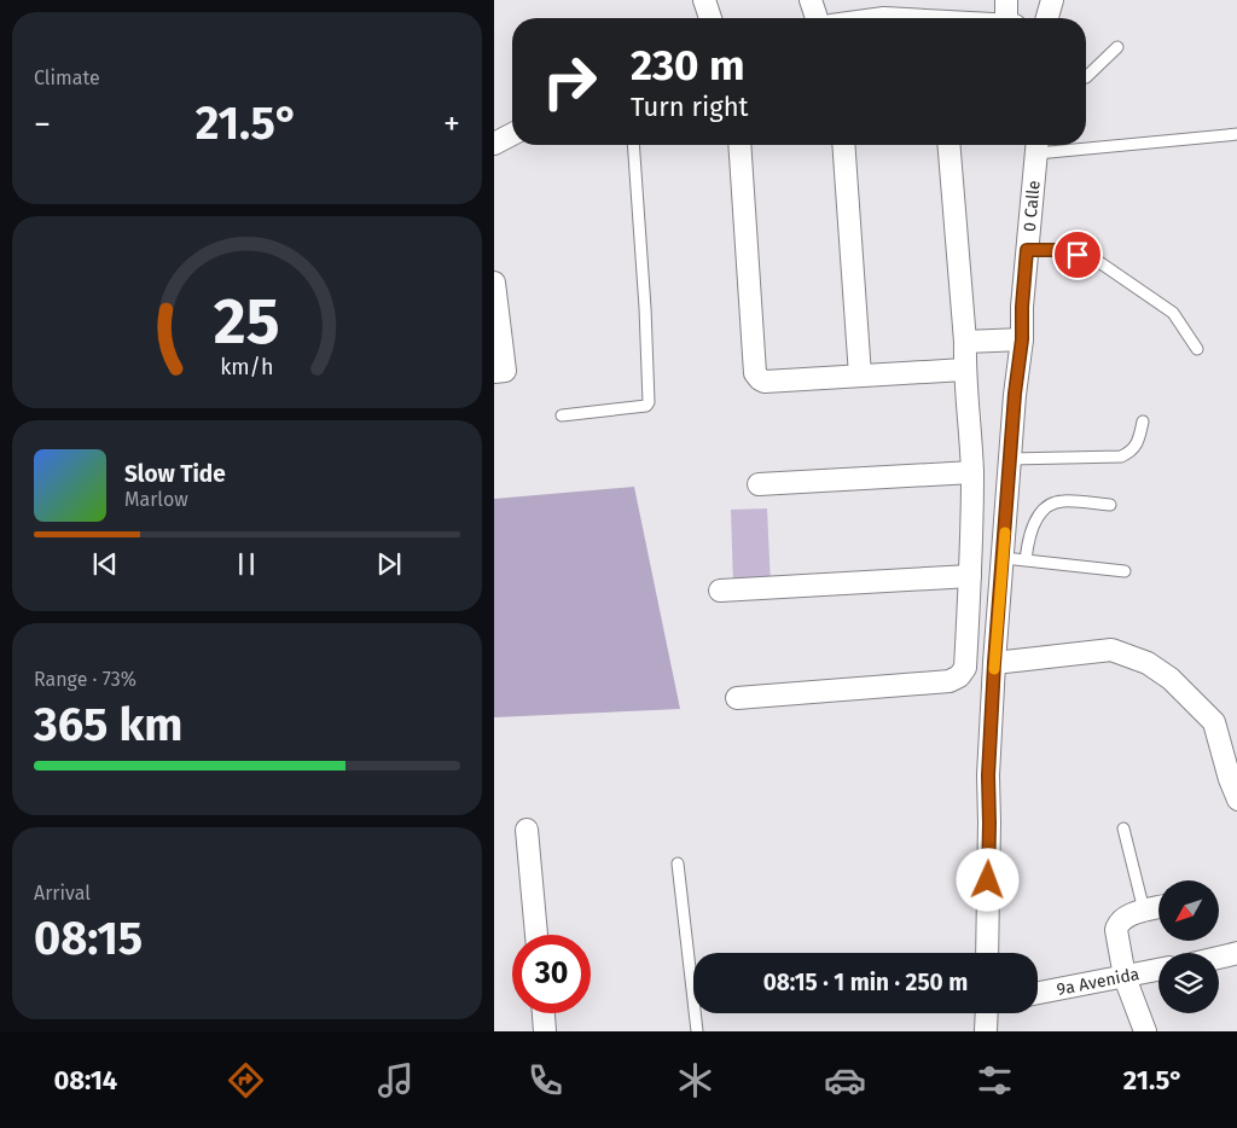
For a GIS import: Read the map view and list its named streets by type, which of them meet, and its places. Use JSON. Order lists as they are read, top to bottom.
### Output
{
  "streets": {
    "street": ["0 Calle", "9a Avenida"]
  },
  "north": "bottom left",
  "page": {
    "tile": [
      "Climate",
      ["Range · 73%", "365 km"],
      ["Arrival", "08:15"]
    ],
    "turn": ["230 m", "Turn right"],
    "heat": ["−", "21.5°", "+"],
    "song": ["Slow Tide", "Marlow"],
    "limit": "30",
    "trip": "08:15 · 1 min · 250 m",
    "tabs": ["08:14", "21.5°"],
    "gauge": ["25", "km/h"]
  }
}
